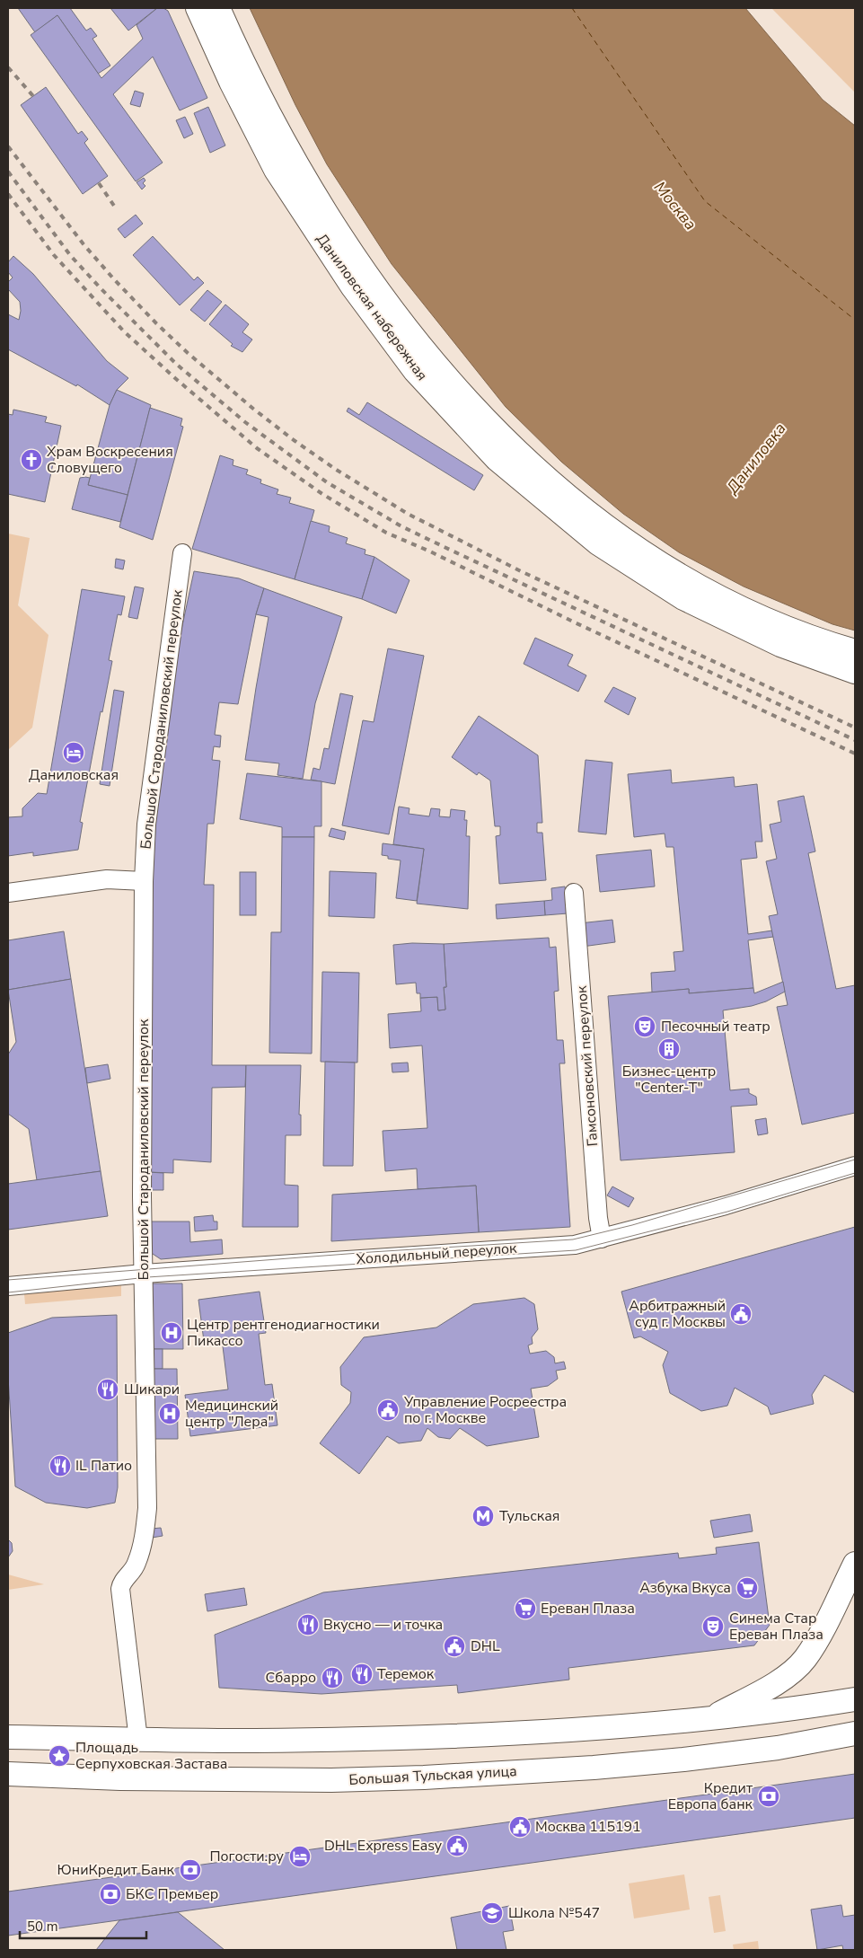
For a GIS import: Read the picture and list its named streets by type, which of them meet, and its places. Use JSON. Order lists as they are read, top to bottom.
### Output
{
  "streets": {
    "main road": ["Даниловская набережная", "Большая Тульская улица"],
    "street": ["Большой Староданиловский переулок", "Гамсоновский переулок", "Холодильный переулок"]
  },
  "crossings": [
    ["Большой Староданиловский переулок", "Холодильный переулок"],
    ["Гамсоновский переулок", "Холодильный переулок"]
  ],
  "water": ["Москва", "Даниловка"],
  "places": {
    "church": ["Храм Воскресения Словущего"],
    "hotel": ["Даниловская", "Погости.ру"],
    "theatre": ["Песочный театр", "Синема Стар Ереван Плаза"],
    "building": ["Бизнес-центр \"Center-T\""],
    "public building": [
      "Арбитражный суд г. Москвы",
      "Управление Росреестра по г. Москве",
      "DHL",
      "Москва 115191",
      "DHL Express Easy"
    ],
    "hospital": ["Центр рентгенодиагностики Пикассо", "Медицинский центр \"Лера\""],
    "restaurant": [
      "Шикари",
      "IL Патио",
      "Вкусно — и точка",
      "Теремок",
      "Сбарро"
    ],
    "metro station": ["Тульская"],
    "supermarket": ["Азбука Вкуса", "Ереван Плаза"],
    "place": ["Площадь Серпуховская Застава"],
    "bank": ["Кредит Европа банк", "ЮниКредит Банк", "БКС Премьер"],
    "school or university": ["Школа №547"]
  },
  "scale_bar": "50 m"
}
